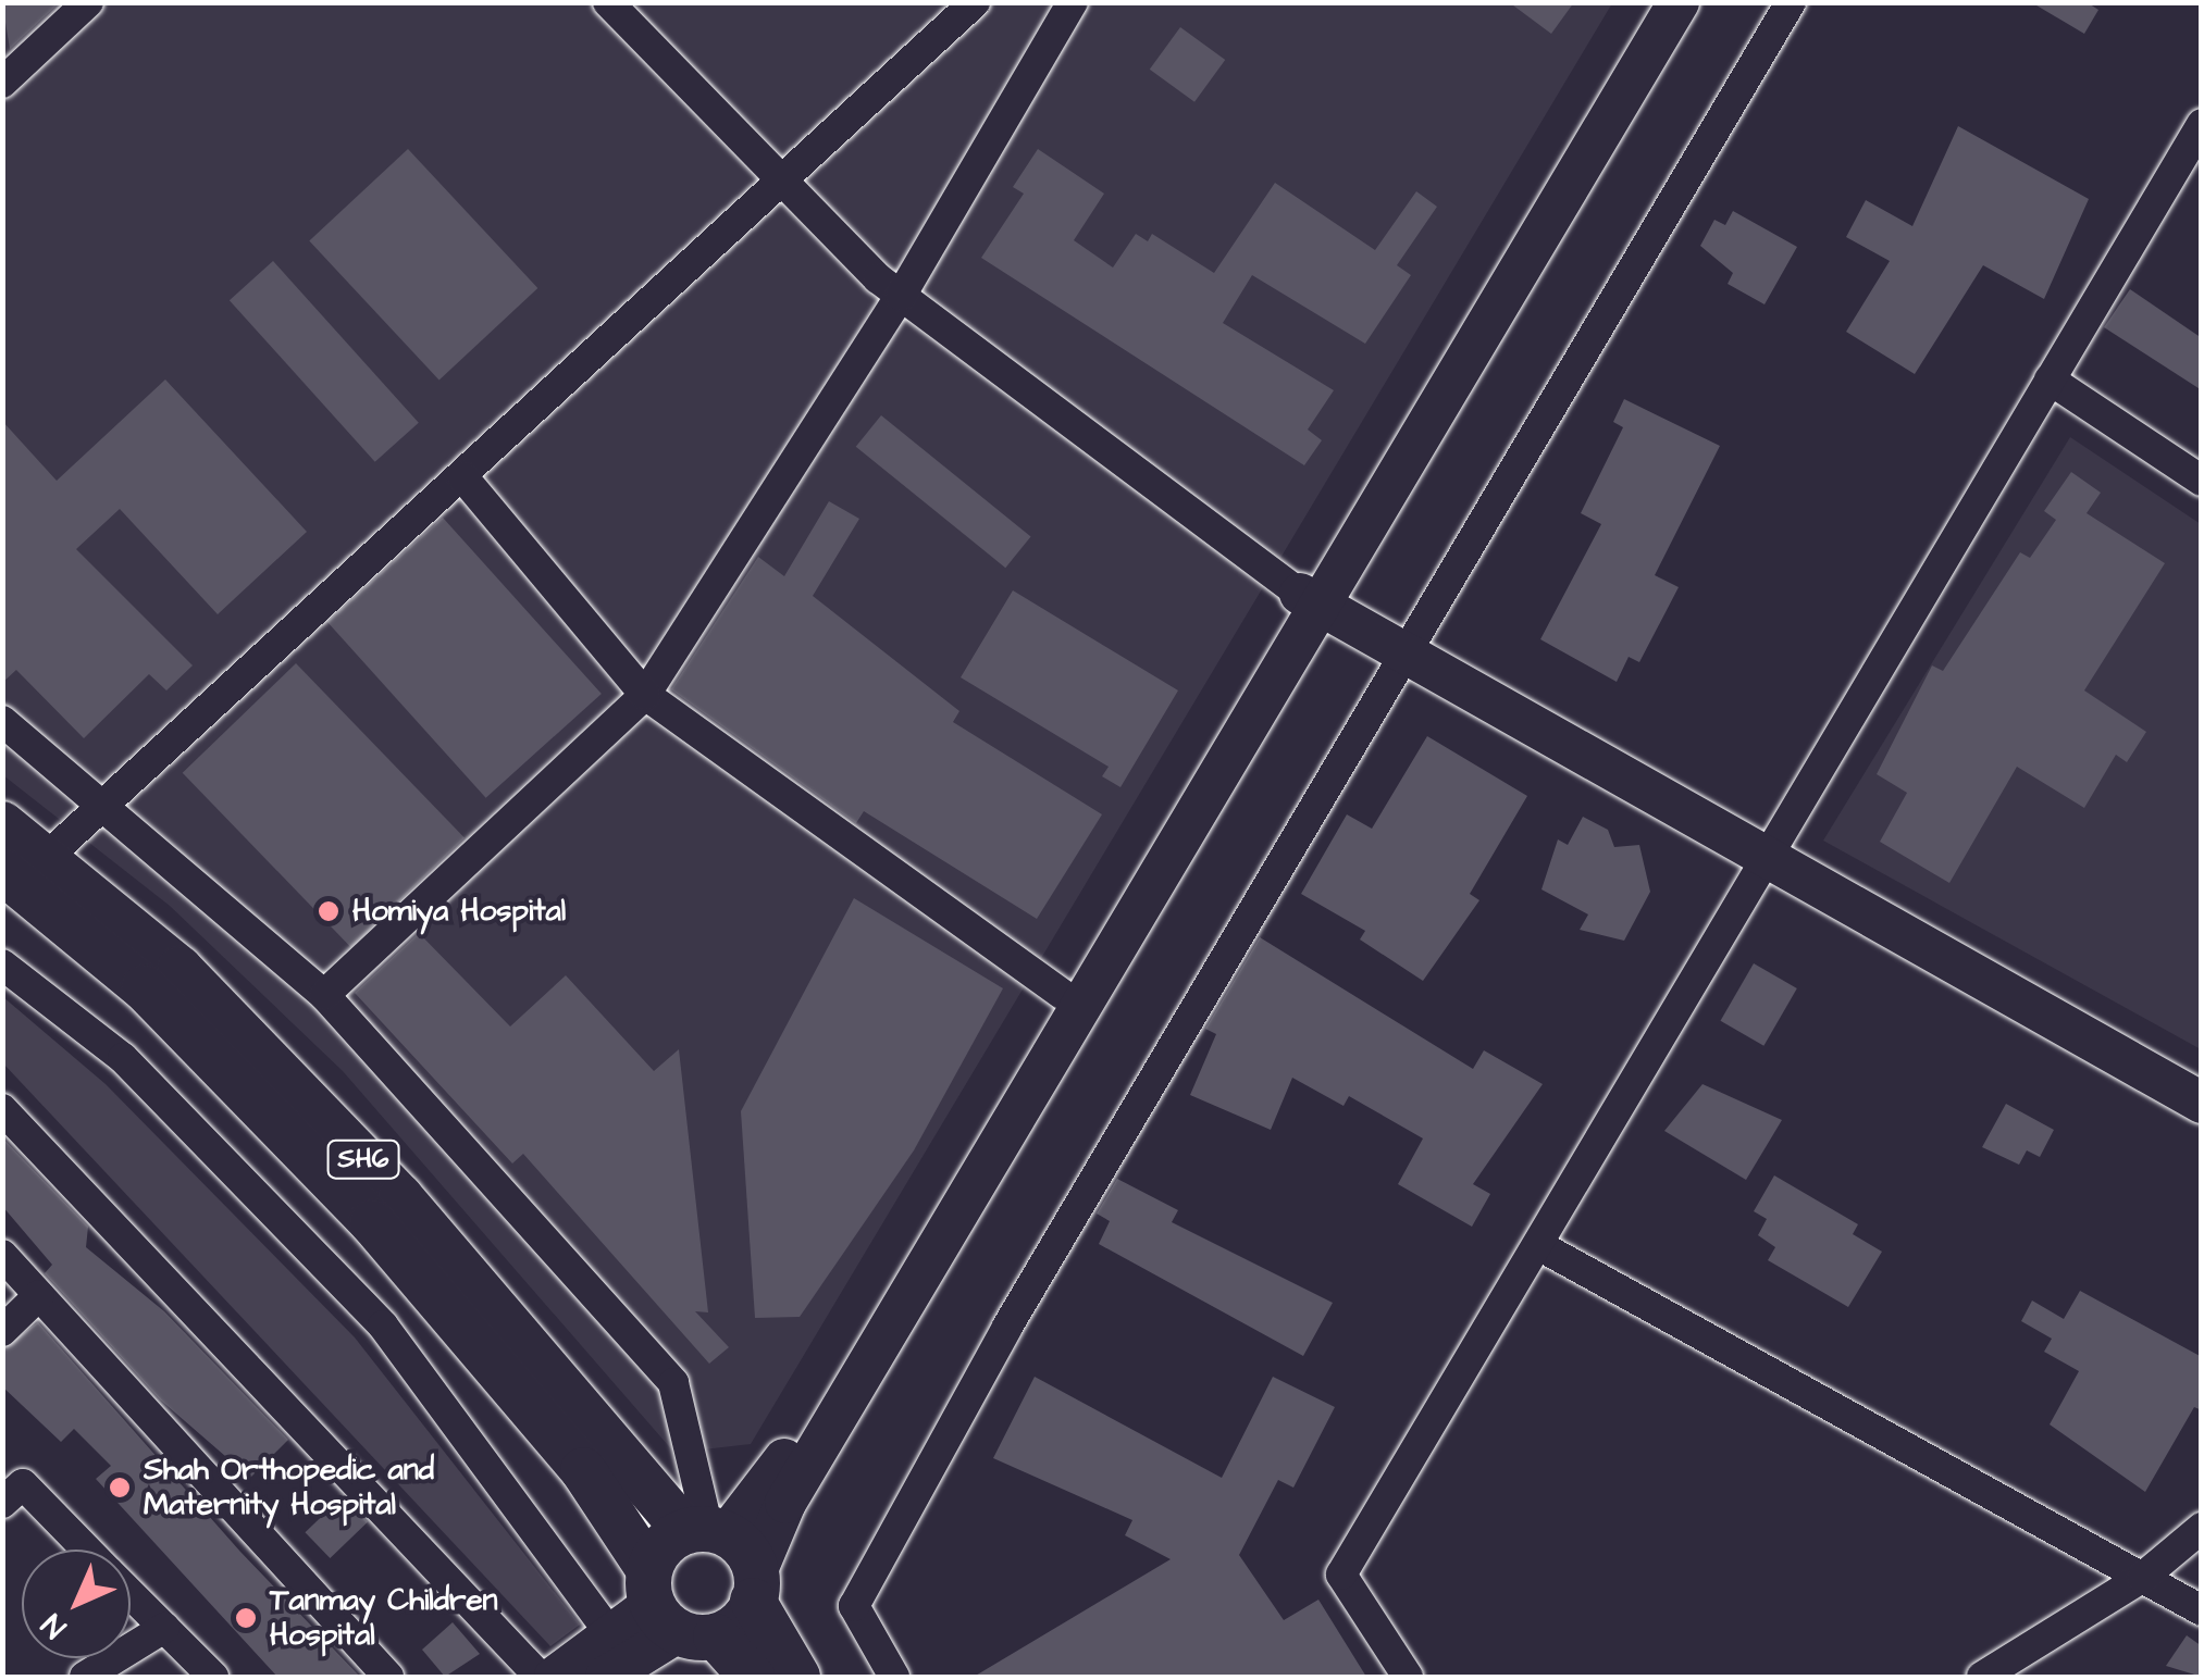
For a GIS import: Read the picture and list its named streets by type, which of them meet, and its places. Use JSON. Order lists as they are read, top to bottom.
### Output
{
  "streets": {
    "main road": ["SH6"]
  },
  "places": ["Homiya Hospital", "Shah Orthopedic and Maternity Hospital", "Tanmay Children Hospital"],
  "north": "bottom left"
}
